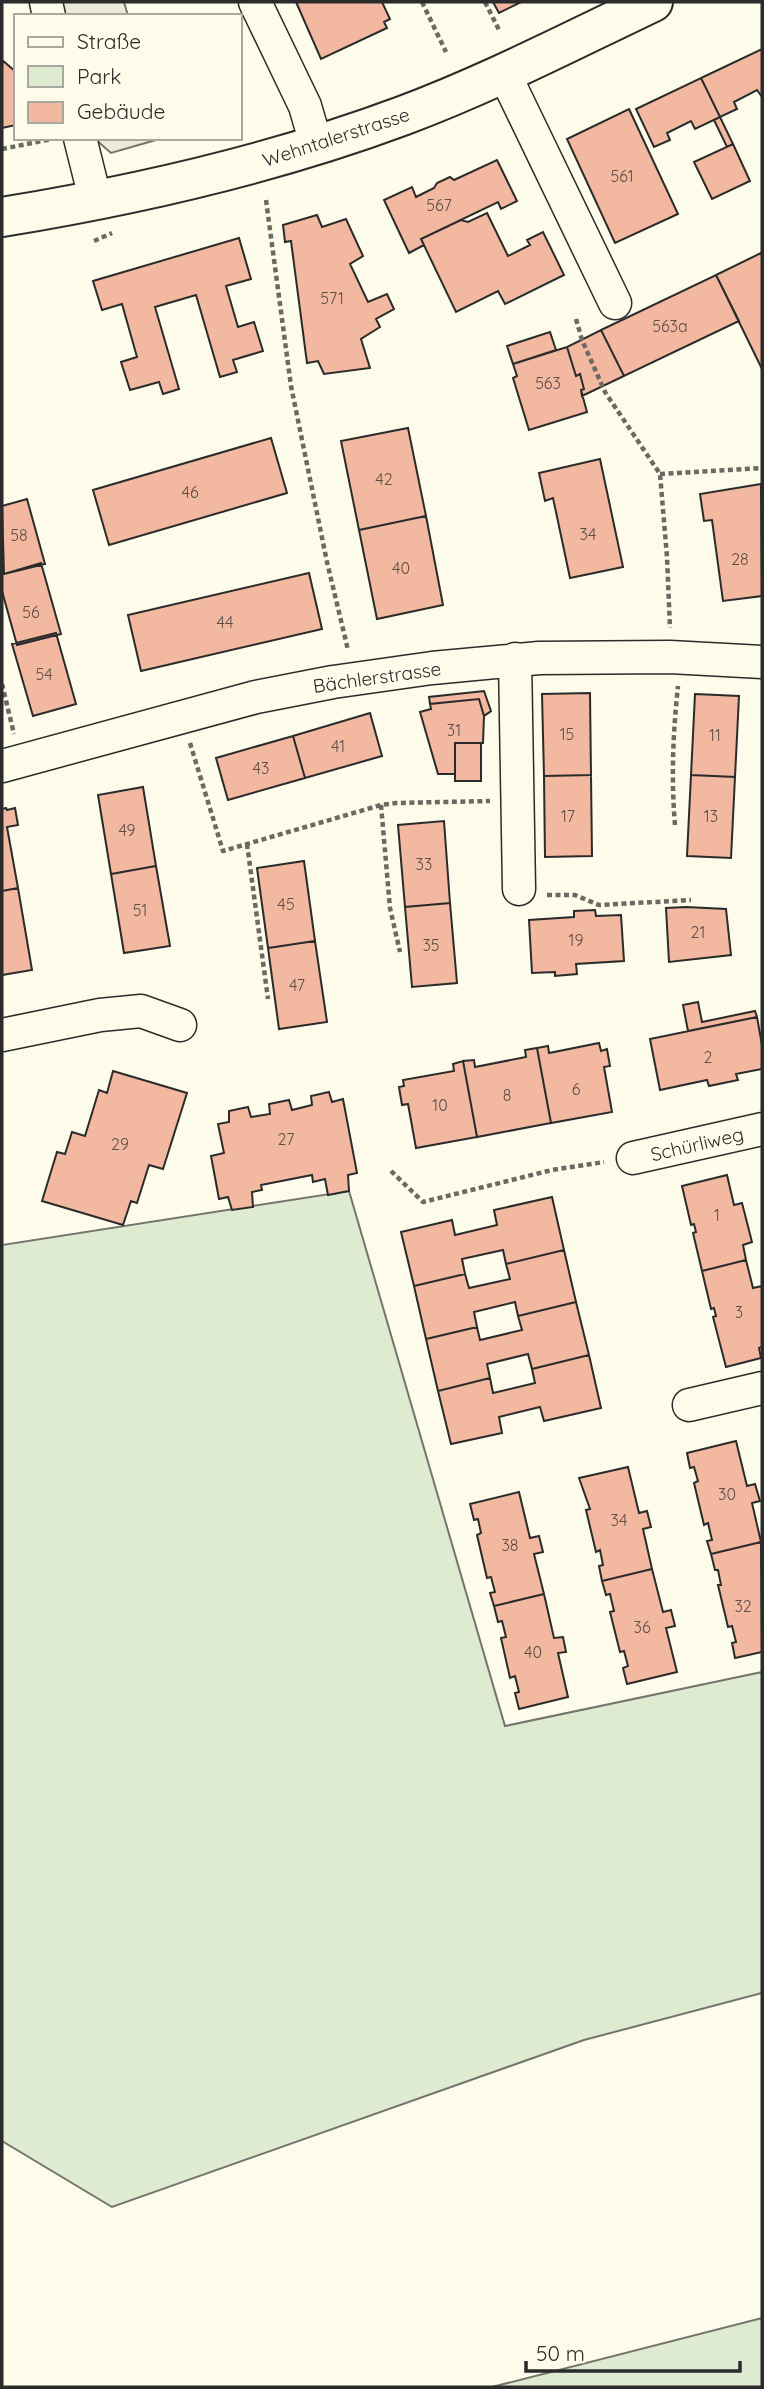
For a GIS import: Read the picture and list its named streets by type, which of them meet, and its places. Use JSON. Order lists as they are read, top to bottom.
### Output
{
  "streets": {
    "main road": ["Wehntalerstrasse"],
    "street": ["Bächlerstrasse", "Schürliweg"]
  },
  "house_numbers": [
    "561",
    "567",
    "571",
    "563a",
    "563",
    "42",
    "46",
    "34",
    "58",
    "28",
    "40",
    "56",
    "44",
    "54",
    "31",
    "15",
    "11",
    "41",
    "43",
    "17",
    "13",
    "49",
    "33",
    "45",
    "51",
    "21",
    "19",
    "35",
    "47",
    "2",
    "6",
    "8",
    "10",
    "27",
    "29",
    "1",
    "3",
    "30",
    "34",
    "38",
    "32",
    "36",
    "40"
  ],
  "legend": ["Straße", "Park", "Gebäude"],
  "scale_bar": "50 m"
}
